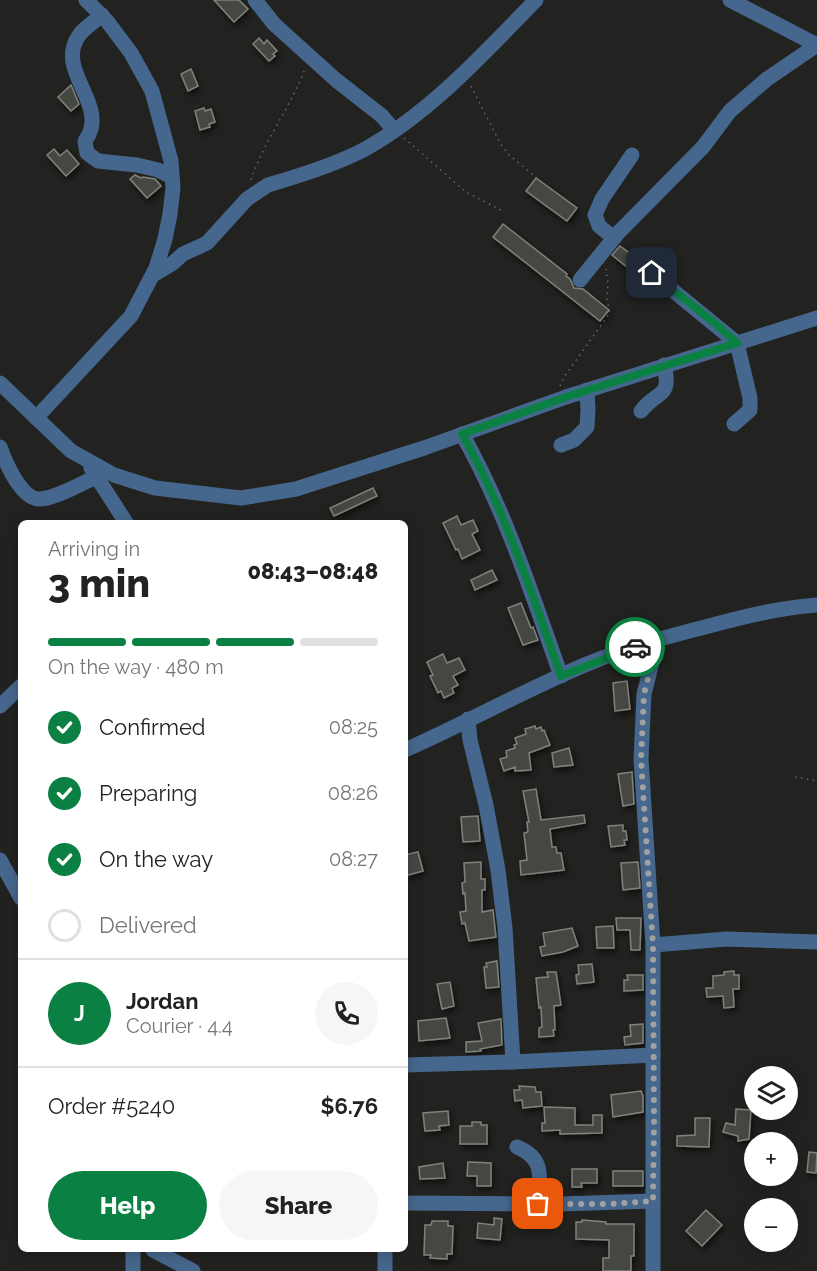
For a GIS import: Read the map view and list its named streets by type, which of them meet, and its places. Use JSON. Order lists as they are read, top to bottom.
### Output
{
  "page": {
    "heading": ["3 min", "Arriving in", "08:43–08:48"],
    "panel": [
      "Jordan",
      "Courier · 4.4",
      "Order #5240",
      "$6.76"
    ],
    "bar": "On the way · 480 m",
    "list": [
      ["Confirmed", "08:25"],
      ["Preparing", "08:26"],
      ["On the way", "08:27"],
      "Delivered"
    ],
    "round": "J",
    "map_buttons": ["+", "−"],
    "buttons": ["Help", "Share"]
  }
}
